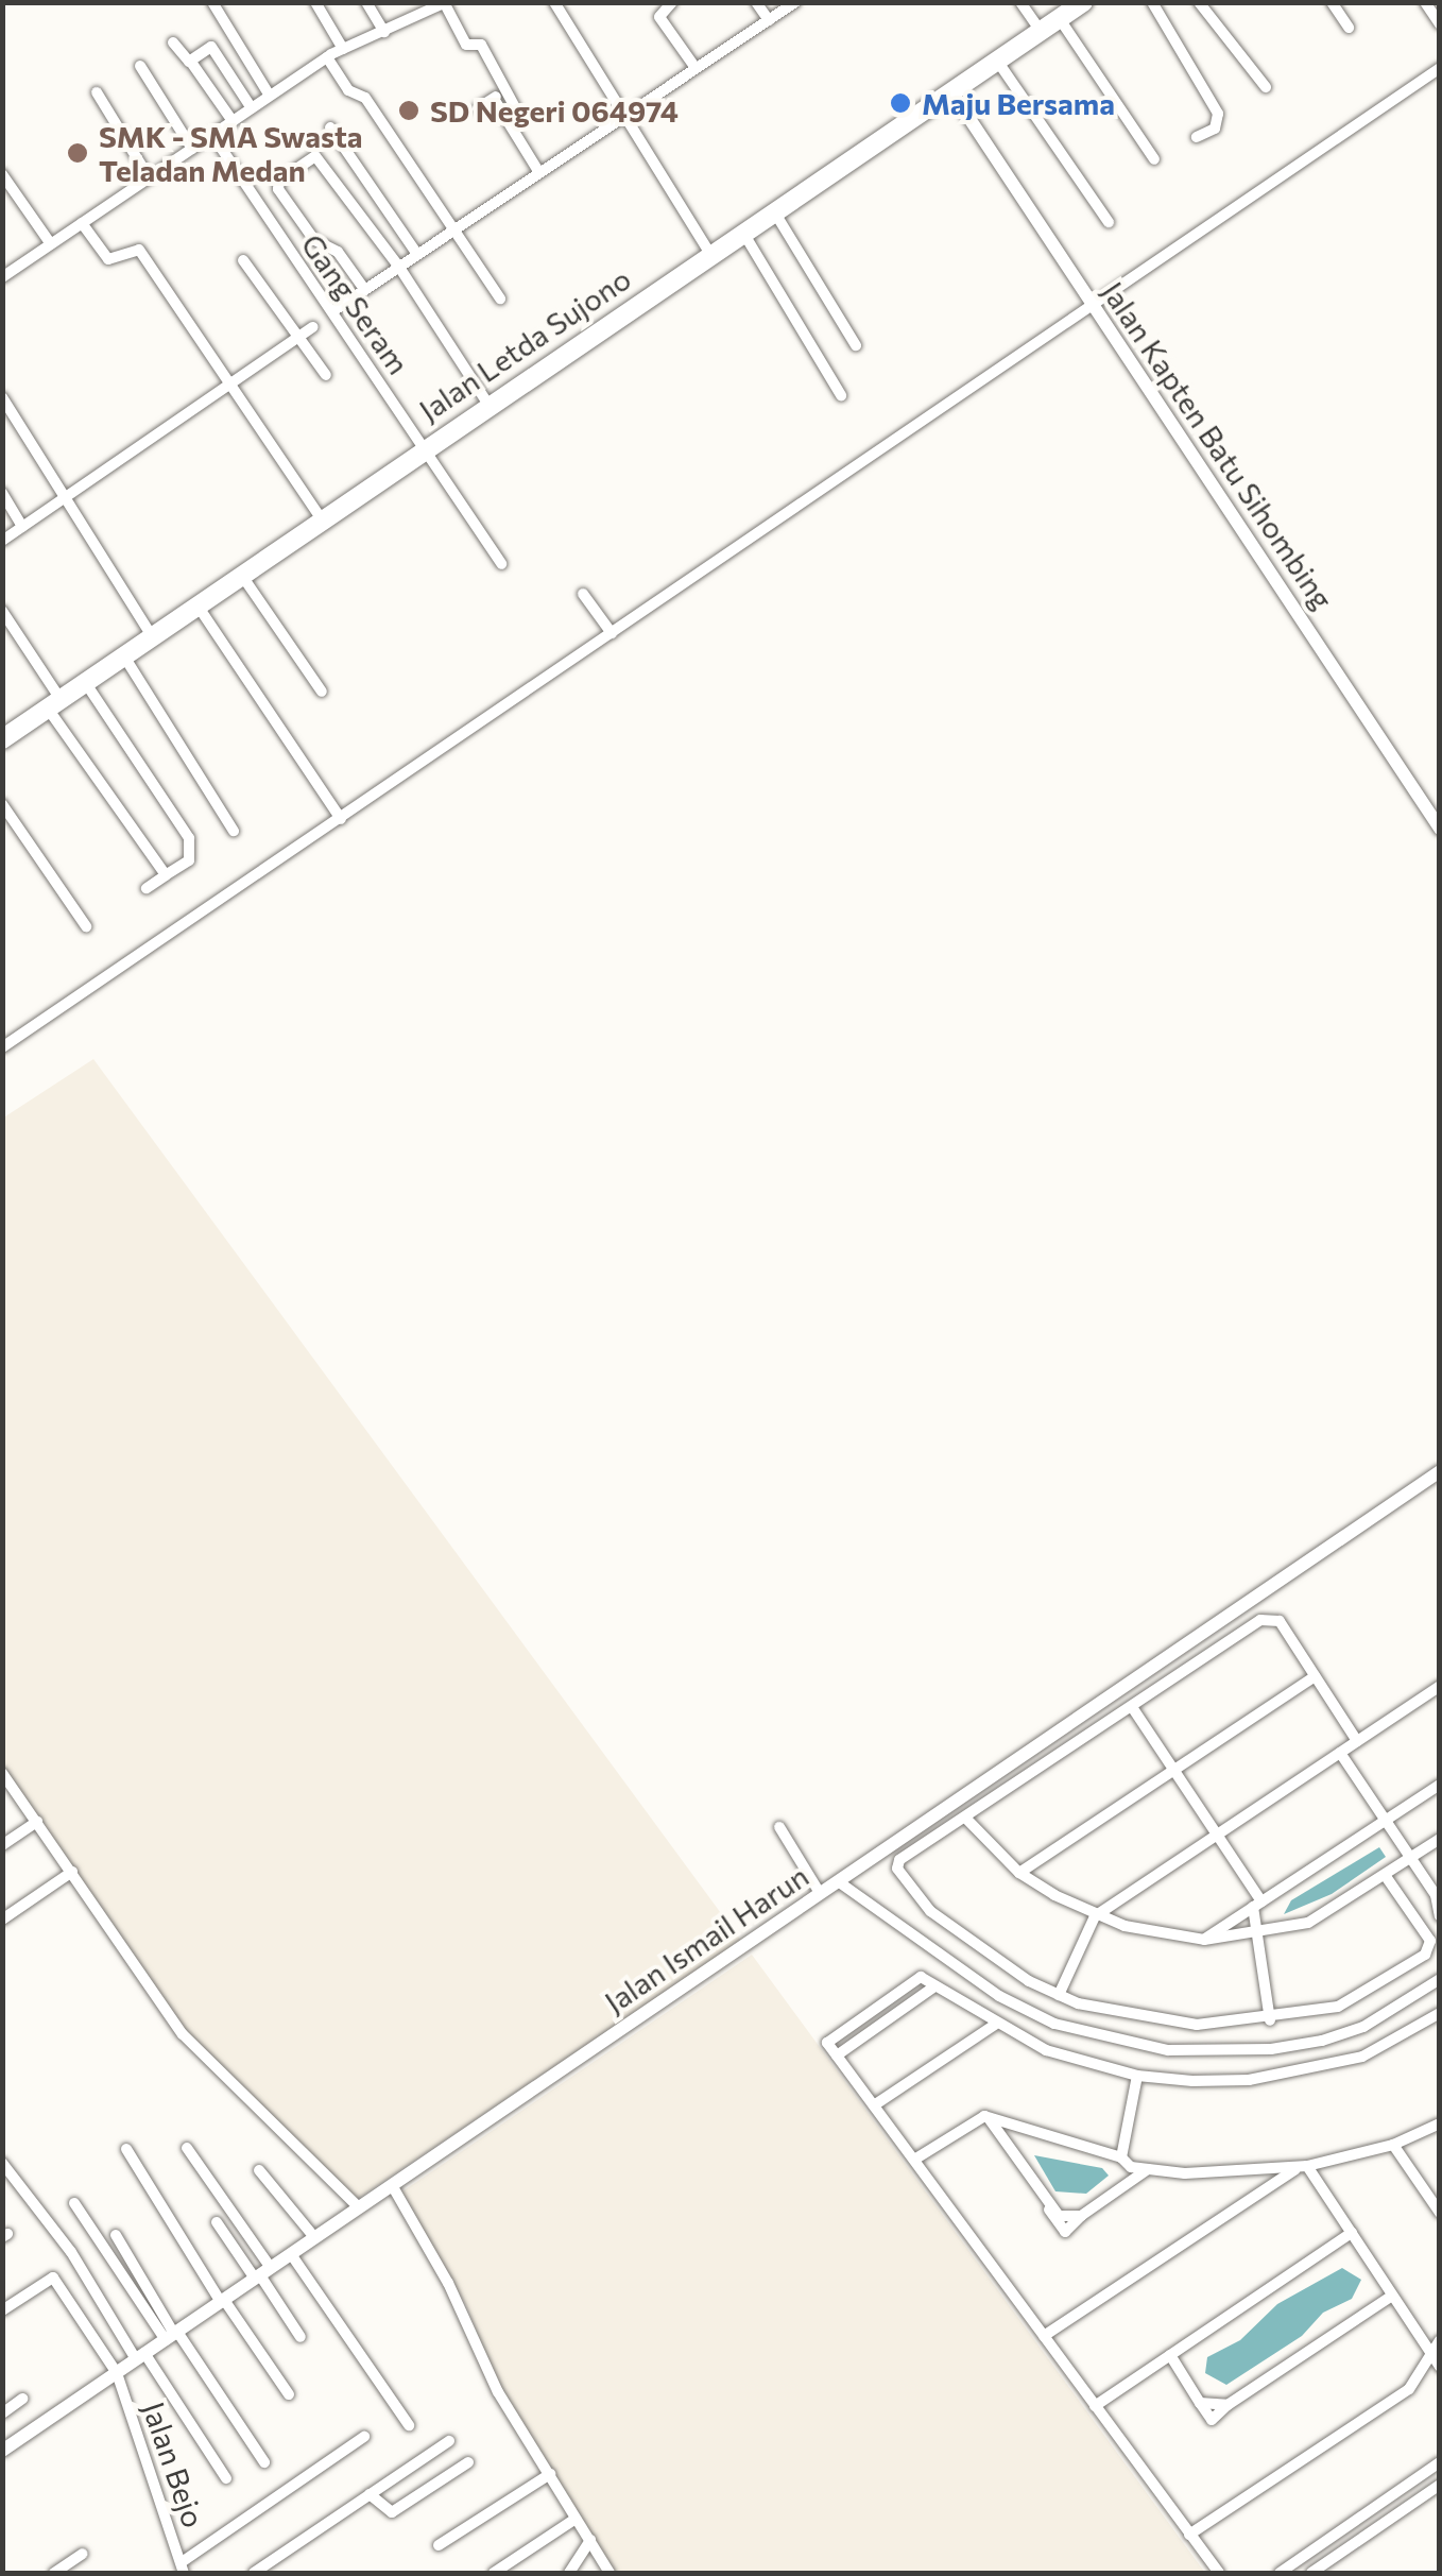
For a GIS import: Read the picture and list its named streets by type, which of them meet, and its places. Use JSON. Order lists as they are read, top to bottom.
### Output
{
  "streets": {
    "highway": ["Jalan Letda Sujono"],
    "street": [
      "Gang Seram",
      "Jalan Kapten Batu Sihombing",
      "Jalan Ismail Harun",
      "Jalan Bejo"
    ]
  },
  "crossings": [
    ["Gang Seram", "Jalan Letda Sujono"],
    ["Jalan Letda Sujono", "Jalan Kapten Batu Sihombing"],
    ["Jalan Ismail Harun", "Jalan Bejo"]
  ],
  "places": ["Maju Bersama", "SD Negeri 064974", "SMK - SMA Swasta Teladan Medan"]
}
